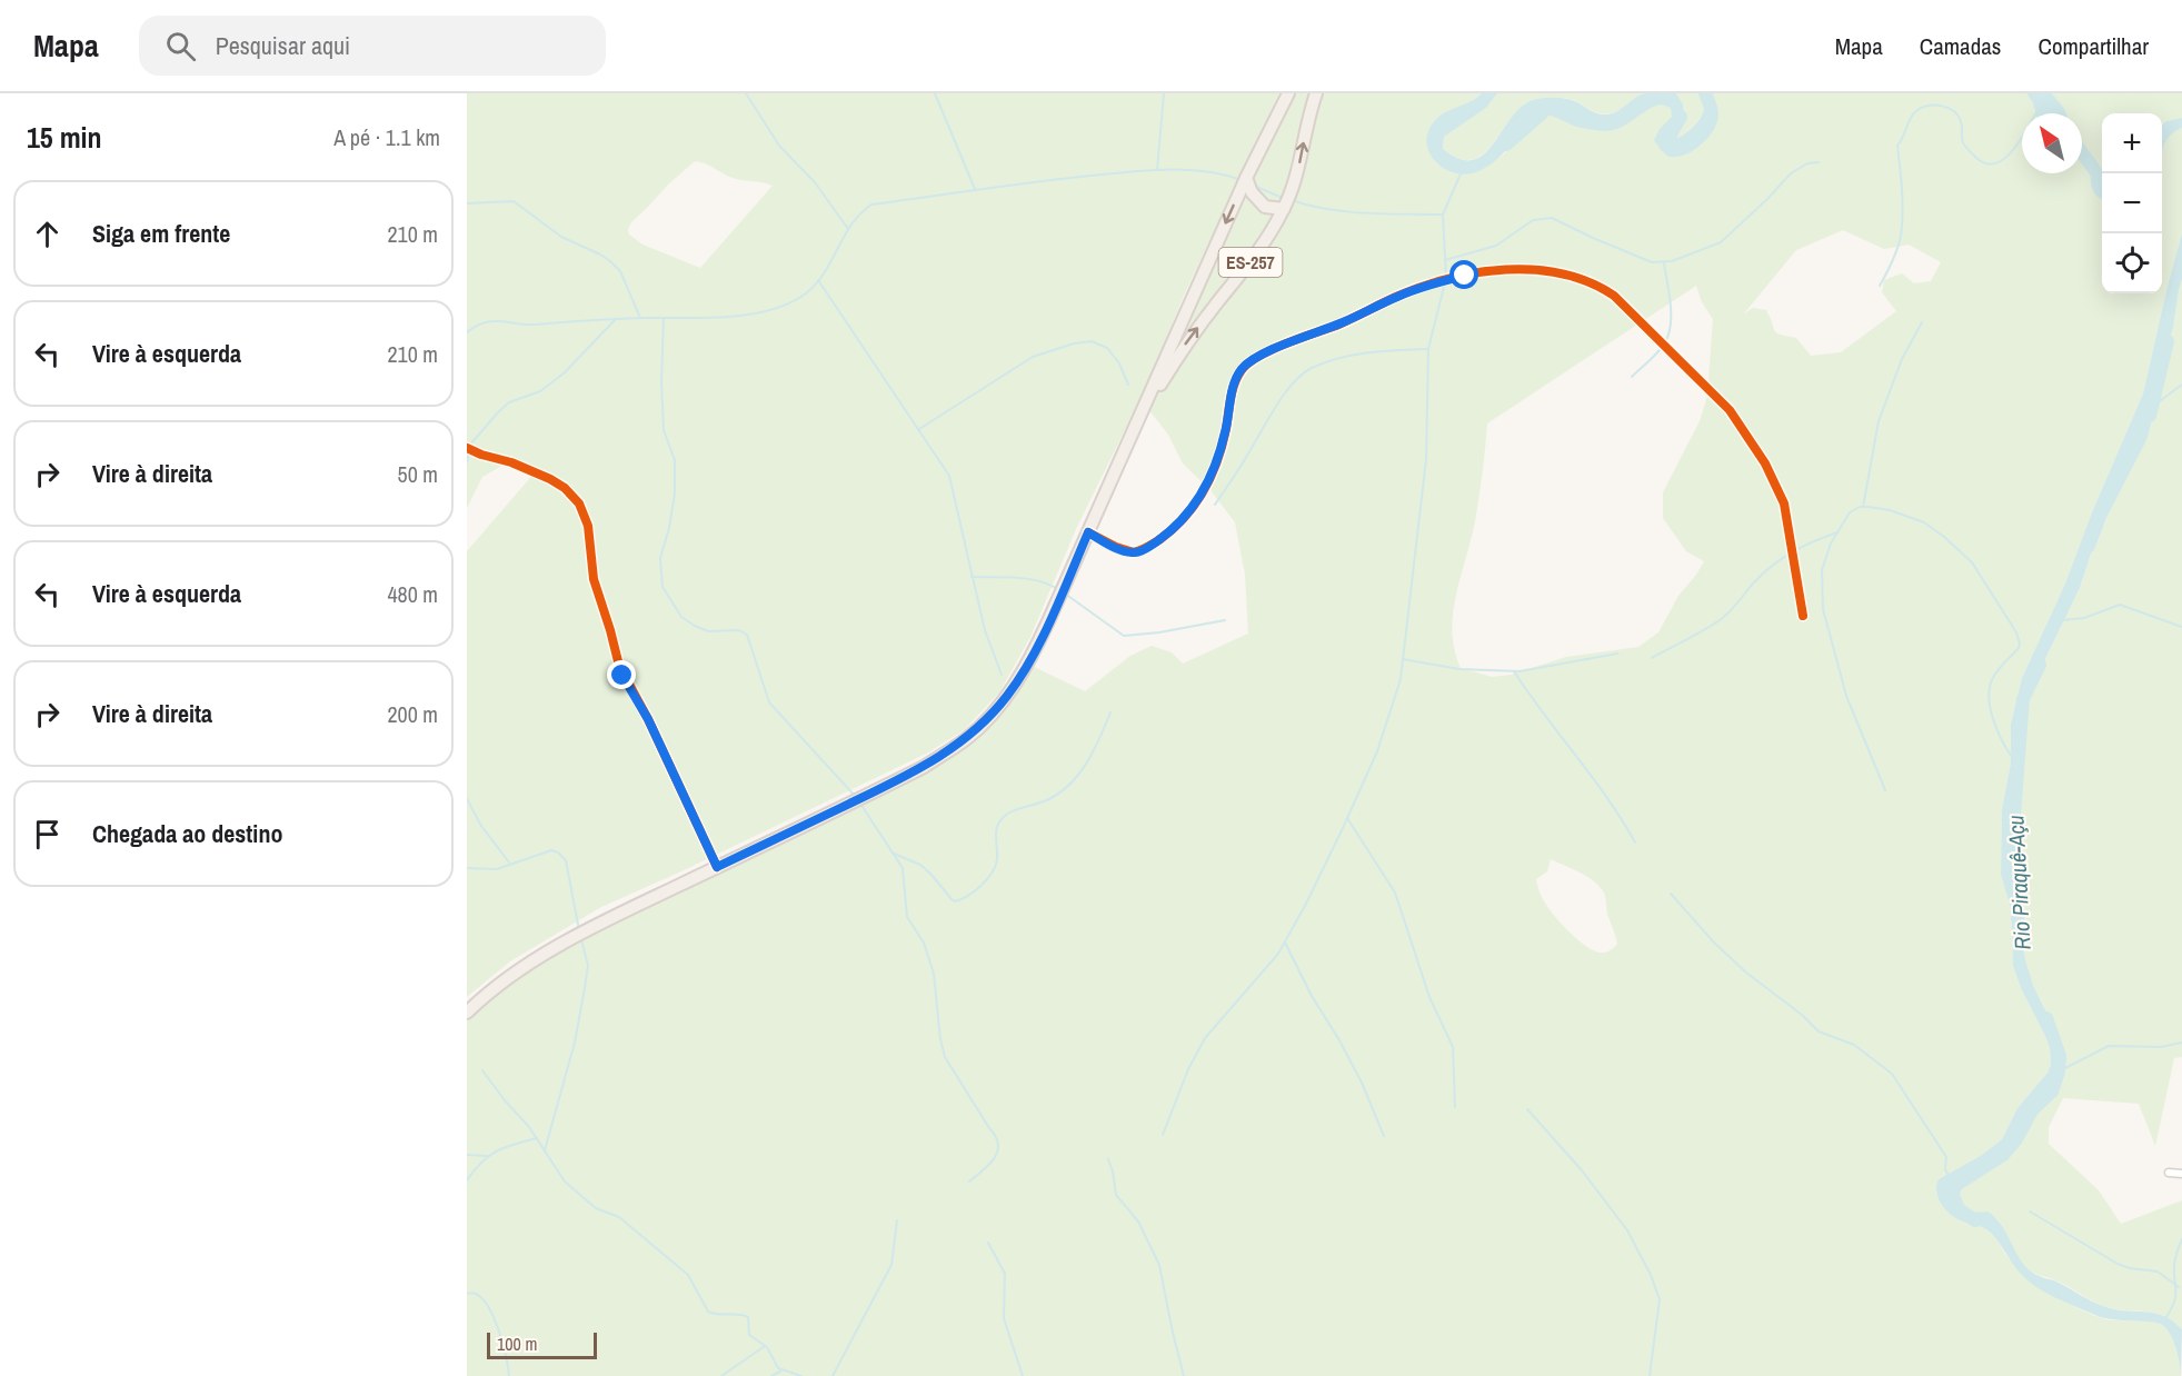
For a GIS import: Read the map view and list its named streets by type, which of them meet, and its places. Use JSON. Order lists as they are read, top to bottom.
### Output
{
  "streets": {
    "main road": ["ES-257"]
  },
  "water": ["Rio Piraquê-Açu"],
  "scale_bar": "100 m",
  "north": "top left",
  "page": {
    "header": "Mapa",
    "search": "Pesquisar aqui",
    "nav": ["Mapa", "Camadas", "Compartilhar"],
    "heading": ["15 min", "A pé · 1.1 km"],
    "map_buttons": ["+", "−"],
    "list": [
      ["Siga em frente", "210 m"],
      ["Vire à esquerda", "210 m"],
      ["Vire à direita", "50 m"],
      ["Vire à esquerda", "480 m"],
      ["Vire à direita", "200 m"],
      "Chegada ao destino"
    ],
    "scale": "100 m"
  }
}
